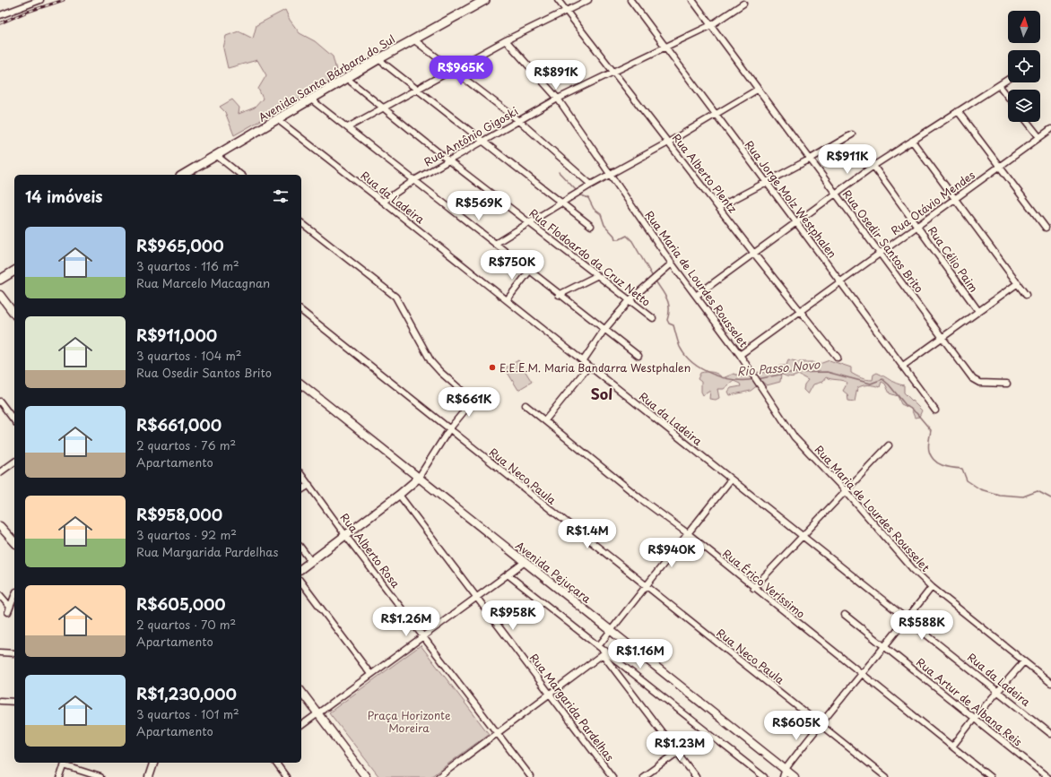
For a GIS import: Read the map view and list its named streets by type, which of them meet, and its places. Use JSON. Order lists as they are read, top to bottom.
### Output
{
  "streets": {
    "main road": ["Avenida Santa Bárbara do Sul"],
    "street": [
      "Rua Antônio Gigoski",
      "Rua Alberto Plentz",
      "Rua da Ladeira",
      "Rua Jorge Molz Westphalen",
      "Rua Otávio Mendes",
      "Rua Osedir Santos Brito",
      "Rua Flodoardo da Cruz Netto",
      "Rua Célio Paim",
      "Rua Maria de Lourdes Rousselet",
      "Rua Neco Paula",
      "Rua Alberto Rosa",
      "Avenida Pejuçara",
      "Rua Érico Veríssimo",
      "Rua Artur de Albana Reis",
      "Rua Margarida Pardelhas"
    ]
  },
  "crossings": [
    ["Avenida Santa Bárbara do Sul", "Rua da Ladeira"],
    ["Avenida Santa Bárbara do Sul", "Rua Flodoardo da Cruz Netto"],
    ["Rua Antônio Gigoski", "Rua Alberto Plentz"],
    ["Rua Antônio Gigoski", "Rua da Ladeira"],
    ["Rua Antônio Gigoski", "Rua Jorge Molz Westphalen"],
    ["Rua Antônio Gigoski", "Rua Osedir Santos Brito"],
    ["Rua Antônio Gigoski", "Rua Flodoardo da Cruz Netto"],
    ["Rua Antônio Gigoski", "Rua Maria de Lourdes Rousselet"],
    ["Rua Alberto Plentz", "Rua Otávio Mendes"],
    ["Rua Jorge Molz Westphalen", "Rua Otávio Mendes"],
    ["Rua Otávio Mendes", "Rua Osedir Santos Brito"],
    ["Rua Otávio Mendes", "Rua Célio Paim"],
    ["Rua Otávio Mendes", "Rua Maria de Lourdes Rousselet"]
  ],
  "districts": ["Sol"],
  "water": ["Rio Passo Novo"],
  "parks": ["Praça Horizonte Moreira"],
  "places": ["E.E.E.M. Maria Bandarra Westphalen"],
  "north": "top",
  "page": {
    "price": [
      "R$965K",
      "R$891K",
      "R$911K",
      "R$569K",
      "R$750K",
      "R$661K",
      "R$1.4M",
      "R$940K",
      "R$958K",
      "R$1.26M",
      "R$588K",
      "R$1.16M",
      "R$605K",
      "R$1.23M"
    ],
    "heading": "14 imóveis",
    "list": [
      {
        "name": "R$965,000",
        "note": "3 quartos · 116 m² · Rua Marcelo Macagnan"
      },
      {
        "name": "R$911,000",
        "note": "3 quartos · 104 m² · Rua Osedir Santos Brito"
      },
      {
        "name": "R$661,000",
        "note": "2 quartos · 76 m² · Apartamento"
      },
      {
        "name": "R$958,000",
        "note": "3 quartos · 92 m² · Rua Margarida Pardelhas"
      },
      {
        "name": "R$605,000",
        "note": "2 quartos · 70 m² · Apartamento"
      },
      {
        "name": "R$1,230,000",
        "note": "3 quartos · 101 m² · Apartamento"
      }
    ]
  }
}
